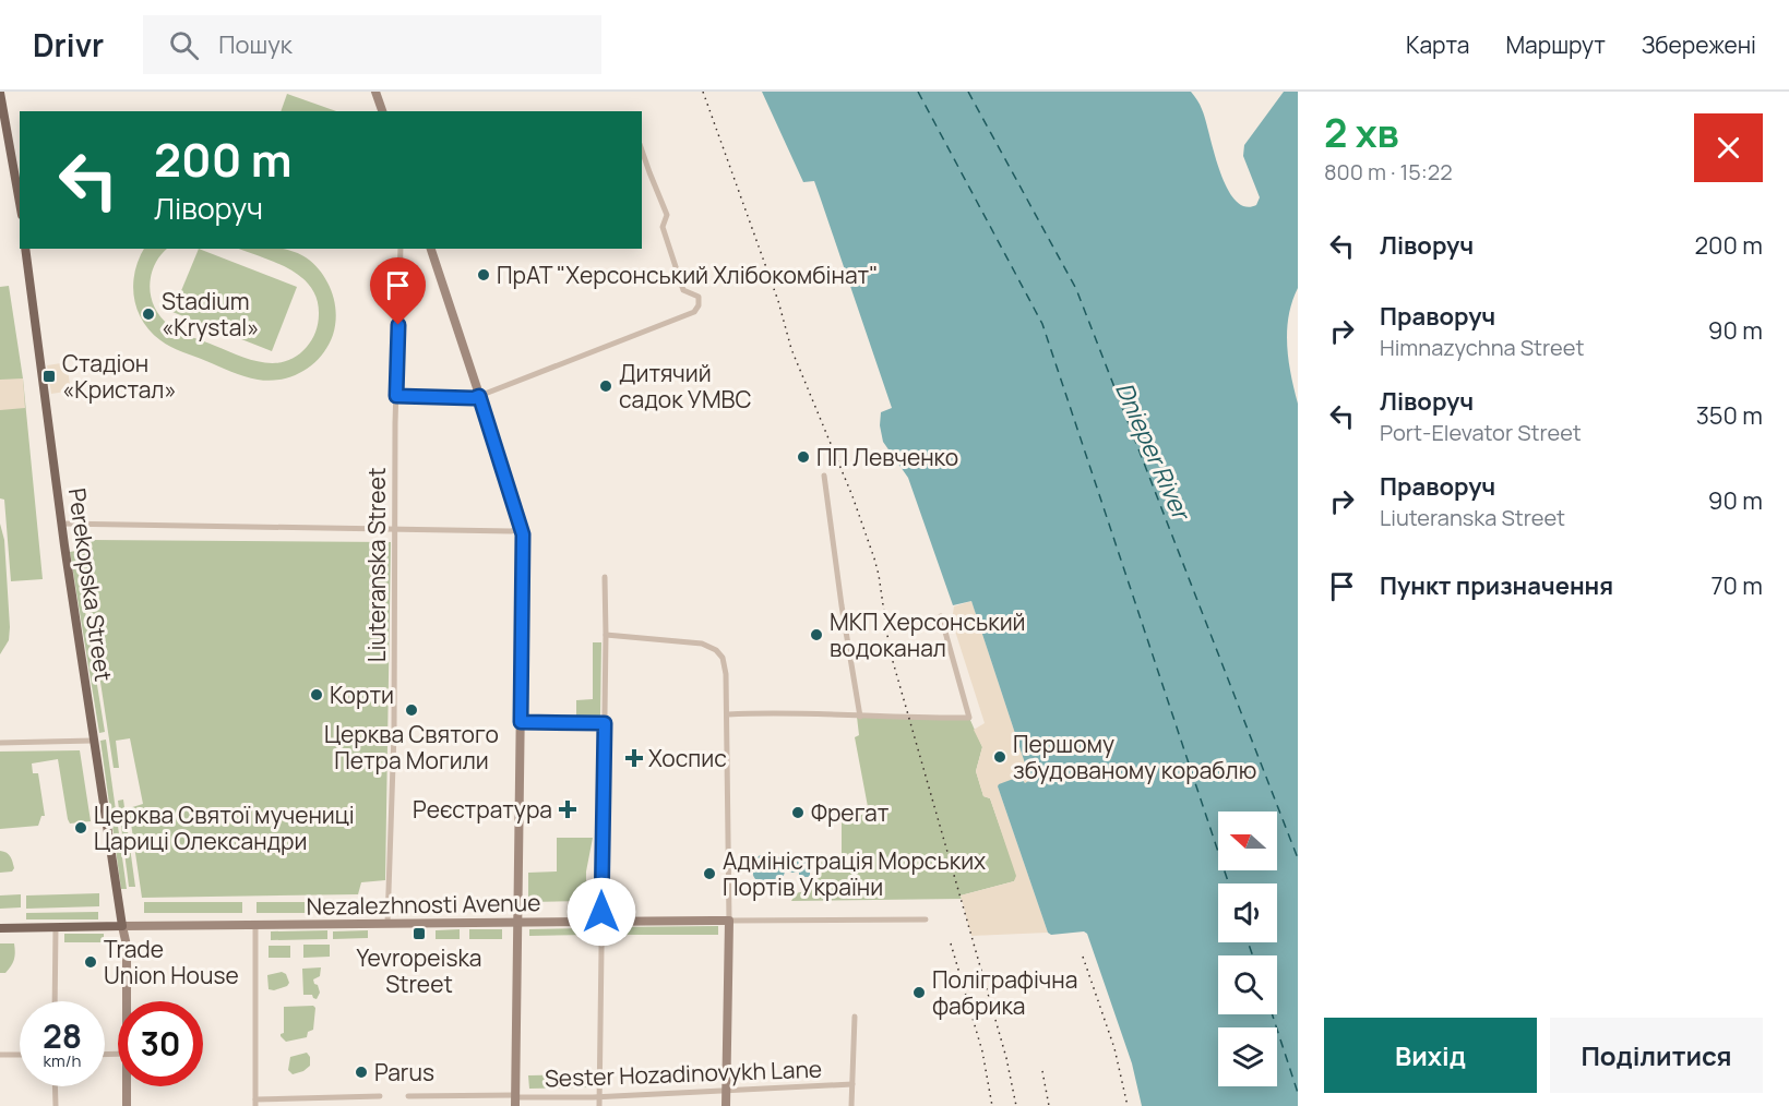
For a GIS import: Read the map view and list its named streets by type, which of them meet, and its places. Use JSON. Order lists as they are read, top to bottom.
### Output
{
  "streets": {
    "main road": ["Perekopska Street", "Nezalezhnosti Avenue"],
    "street": ["Liuteranska Street", "Sester Hozadinovykh Lane"]
  },
  "crossings": [
    ["Liuteranska Street", "Nezalezhnosti Avenue"],
    ["Perekopska Street", "Nezalezhnosti Avenue"]
  ],
  "water": ["Dnieper River"],
  "places": {
    "other": [
      "ПрАТ \"Херсонський Хлібокомбінат\"",
      "Stadium «Krystal»",
      "Дитячий садок УМВС",
      "ПП Левченко",
      "МКП Херсонський водоканал",
      "Корти",
      "Церква Святого Петра Могили",
      "Першому збудованому кораблю",
      "Фрегат",
      "Церква Святої мучениці Цариці Олександри",
      "Адміністрація Морських Портів України",
      "Trade Union House",
      "Поліграфічна фабрика",
      "Parus"
    ],
    "transit": ["Стадіон «Кристал»", "Yevropeiska Street"],
    "health": ["Хоспис", "Реєстратура"]
  },
  "north": "left",
  "page": {
    "header": "Drivr",
    "search": "Пошук",
    "nav": ["Карта", "Маршрут", "Збережені"],
    "heading": ["2 хв", "800 m · 15:22"],
    "turn": ["200 m", "Ліворуч"],
    "list": [
      {
        "name": "Ліворуч",
        "value": "200 m"
      },
      {
        "name": "Праворуч",
        "note": "Himnazychna Street",
        "value": "90 m"
      },
      {
        "name": "Ліворуч",
        "note": "Port-Elevator Street",
        "value": "350 m"
      },
      {
        "name": "Праворуч",
        "note": "Liuteranska Street",
        "value": "90 m"
      },
      {
        "name": "Пункт призначення",
        "value": "70 m"
      }
    ],
    "speed": "28 km/h",
    "limit": "30",
    "buttons": ["Вихід", "Поділитися"]
  }
}
